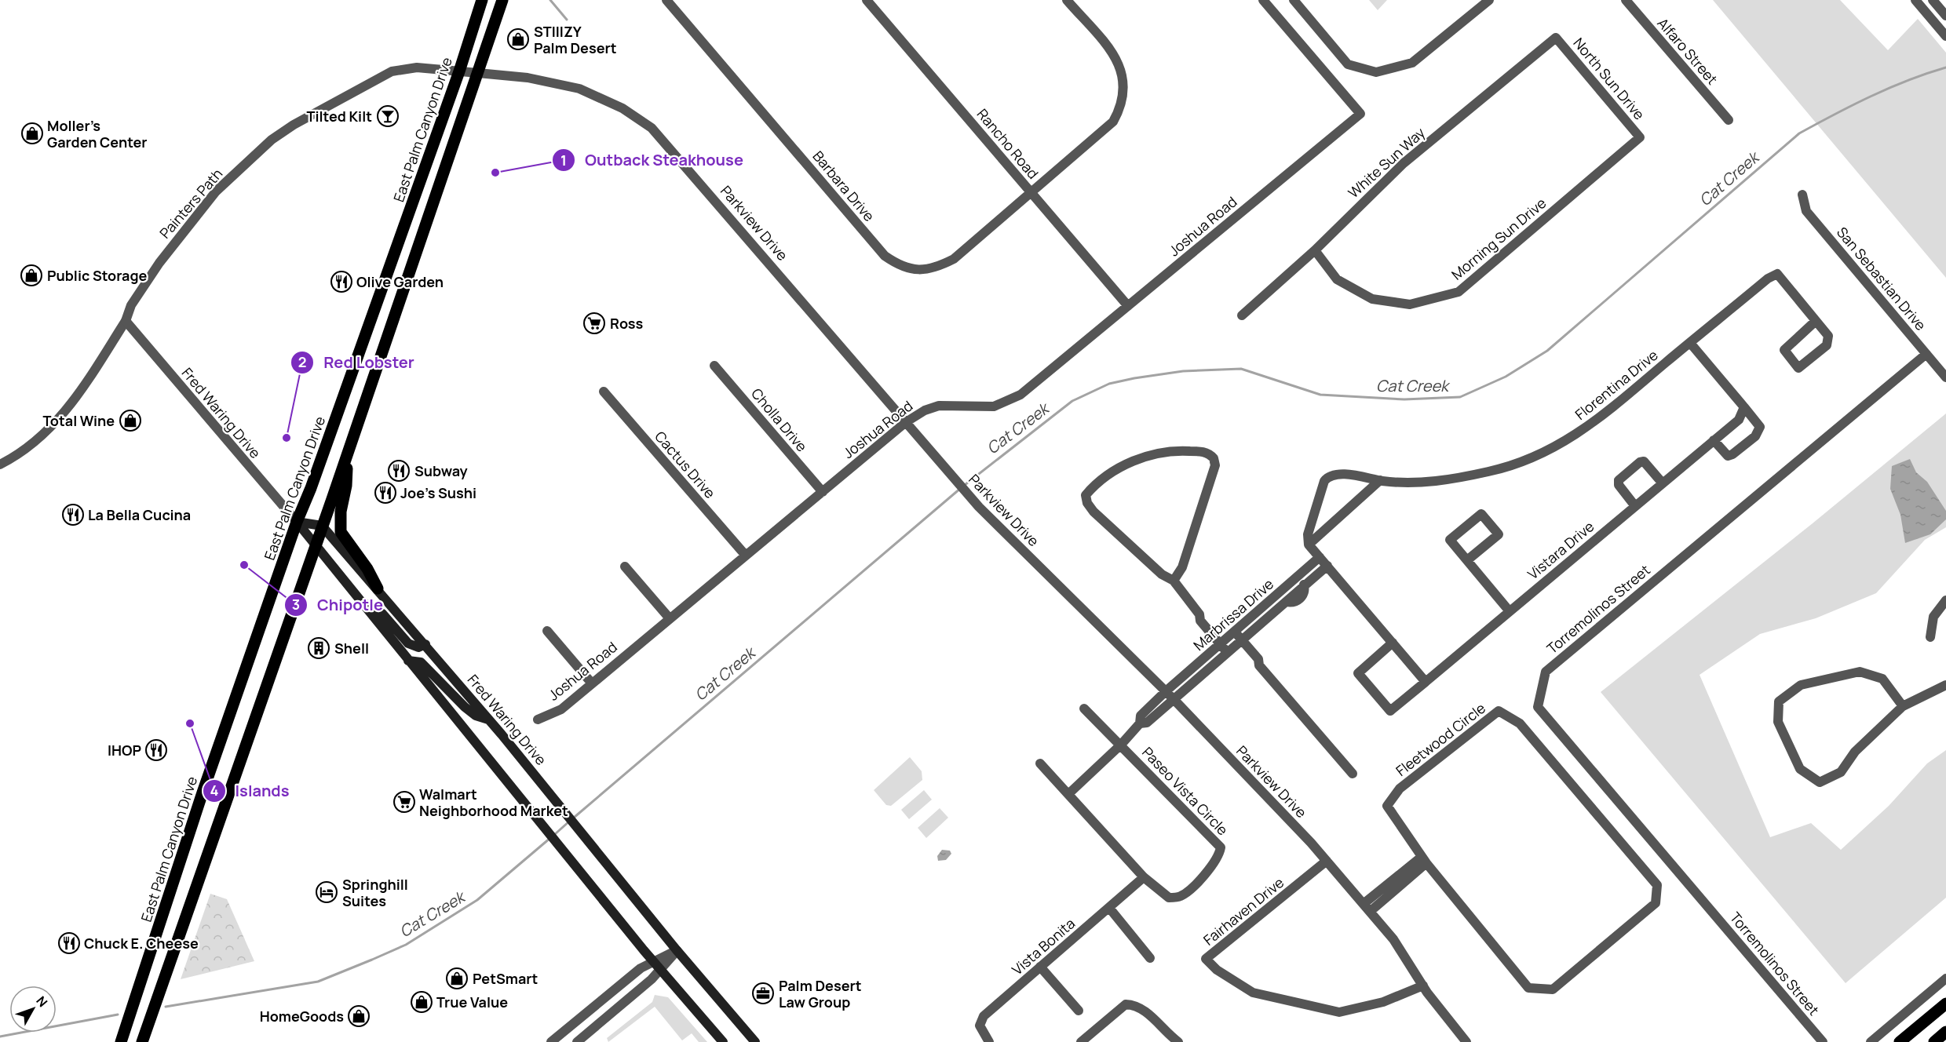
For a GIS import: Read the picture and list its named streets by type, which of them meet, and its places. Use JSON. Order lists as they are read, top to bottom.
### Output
{
  "streets": {
    "main road": ["East Palm Canyon Drive", "Fred Waring Drive"],
    "street": [
      "Alfaro Street",
      "North Sun Drive",
      "Rancho Road",
      "White Sun Way",
      "Barbara Drive",
      "Painters Path",
      "Parkview Drive",
      "Joshua Road",
      "Morning Sun Drive",
      "San Sebastian Drive",
      "Florentina Drive",
      "Cholla Drive",
      "Cactus Drive",
      "Vistara Drive",
      "Torremolinos Street",
      "Marbrissa Drive",
      "Fleetwood Circle",
      "Paseo Vista Circle",
      "Fairhaven Drive",
      "Vista Bonita"
    ]
  },
  "crossings": [
    ["North Sun Drive", "White Sun Way"],
    ["North Sun Drive", "Morning Sun Drive"],
    ["East Palm Canyon Drive", "Painters Path"],
    ["East Palm Canyon Drive", "Fred Waring Drive"],
    ["Rancho Road", "Barbara Drive"],
    ["Rancho Road", "Joshua Road"],
    ["White Sun Way", "Morning Sun Drive"],
    ["Painters Path", "Parkview Drive"],
    ["Painters Path", "Fred Waring Drive"],
    ["Parkview Drive", "Joshua Road"],
    ["Parkview Drive", "Marbrissa Drive"],
    ["Parkview Drive", "Fairhaven Drive"],
    ["Joshua Road", "Cholla Drive"],
    ["Joshua Road", "Cactus Drive"],
    ["San Sebastian Drive", "Torremolinos Street"],
    ["Marbrissa Drive", "Paseo Vista Circle"],
    ["Paseo Vista Circle", "Vista Bonita"]
  ],
  "water": ["Cat Creek"],
  "places": {
    "shop": [
      "STIIIZY Palm Desert",
      "Moller’s Garden Center",
      "Public Storage",
      "Total Wine",
      "PetSmart",
      "True Value",
      "HomeGoods"
    ],
    "bar": ["Tilted Kilt"],
    "other": [
      "Outback Steakhouse",
      "Red Lobster",
      "Chipotle",
      "Islands"
    ],
    "restaurant": [
      "Olive Garden",
      "Subway",
      "Joe's Sushi",
      "La Bella Cucina",
      "IHOP",
      "Chuck E. Cheese"
    ],
    "supermarket": ["Ross", "Walmart Neighborhood Market"],
    "building": ["Shell"],
    "hotel": ["Springhill Suites"],
    "office": ["Palm Desert Law Group"]
  },
  "north": "top right"
}
